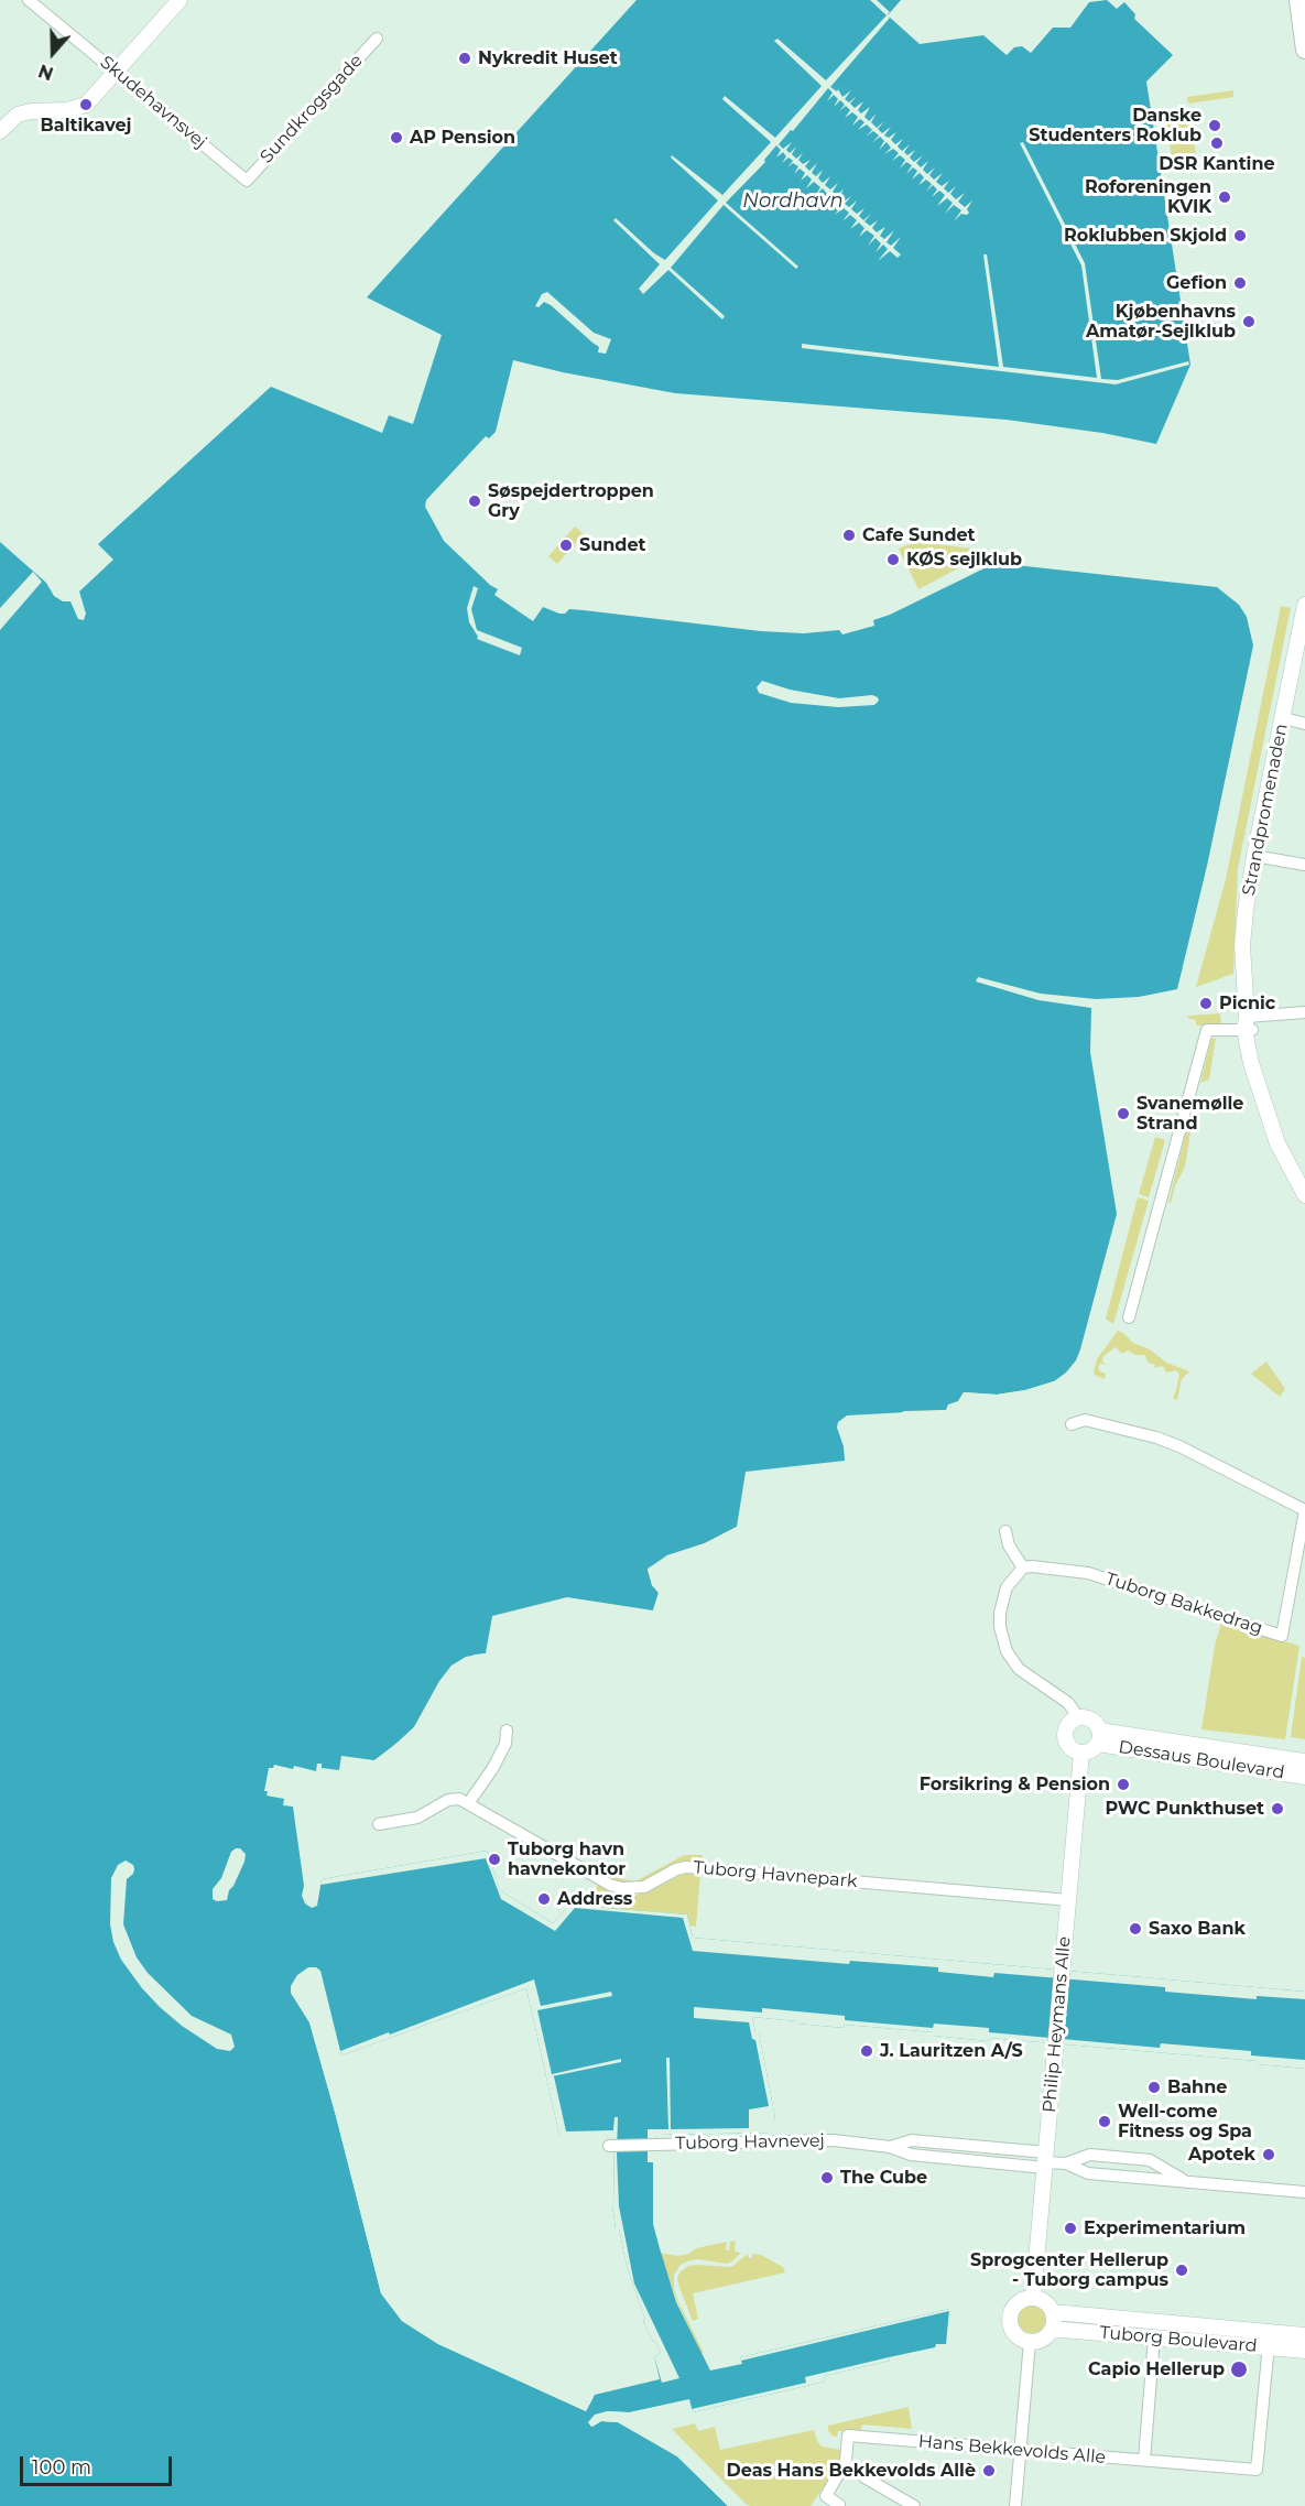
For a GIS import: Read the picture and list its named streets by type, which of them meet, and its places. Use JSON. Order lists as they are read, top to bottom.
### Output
{
  "streets": {
    "street": [
      "Skudehavnsvej",
      "Sundkrogsgade",
      "Strandpromenaden",
      "Tuborg Bakkedrag",
      "Dessaus Boulevard",
      "Tuborg Havnepark",
      "Philip Heymans Alle",
      "Tuborg Havnevej",
      "Tuborg Boulevard",
      "Hans Bekkevolds Alle"
    ]
  },
  "crossings": [
    ["Skudehavnsvej", "Sundkrogsgade"],
    ["Dessaus Boulevard", "Philip Heymans Alle"],
    ["Tuborg Havnepark", "Philip Heymans Alle"],
    ["Philip Heymans Alle", "Tuborg Havnevej"],
    ["Philip Heymans Alle", "Tuborg Boulevard"],
    ["Tuborg Boulevard", "Hans Bekkevolds Alle"]
  ],
  "water": ["Nordhavn"],
  "places": [
    "Nykredit Huset",
    "Baltikavej",
    "Danske Studenters Roklub",
    "AP Pension",
    "DSR Kantine",
    "Roforeningen KVIK",
    "Roklubben Skjold",
    "Gefion",
    "Kjøbenhavns Amatør-Sejlklub",
    "Søspejdertroppen Gry",
    "Cafe Sundet",
    "Sundet",
    "KØS sejlklub",
    "Picnic",
    "Svanemølle Strand",
    "Forsikring & Pension",
    "PWC Punkthuset",
    "Tuborg havn havnekontor",
    "Address",
    "Saxo Bank",
    "J. Lauritzen A/S",
    "Bahne",
    "Well-come Fitness og Spa",
    "Apotek",
    "The Cube",
    "Experimentarium",
    "Sprogcenter Hellerup - Tuborg campus",
    "Capio Hellerup",
    "Deas Hans Bekkevolds Allè"
  ],
  "scale_bar": "100 m",
  "north": "bottom"
}
